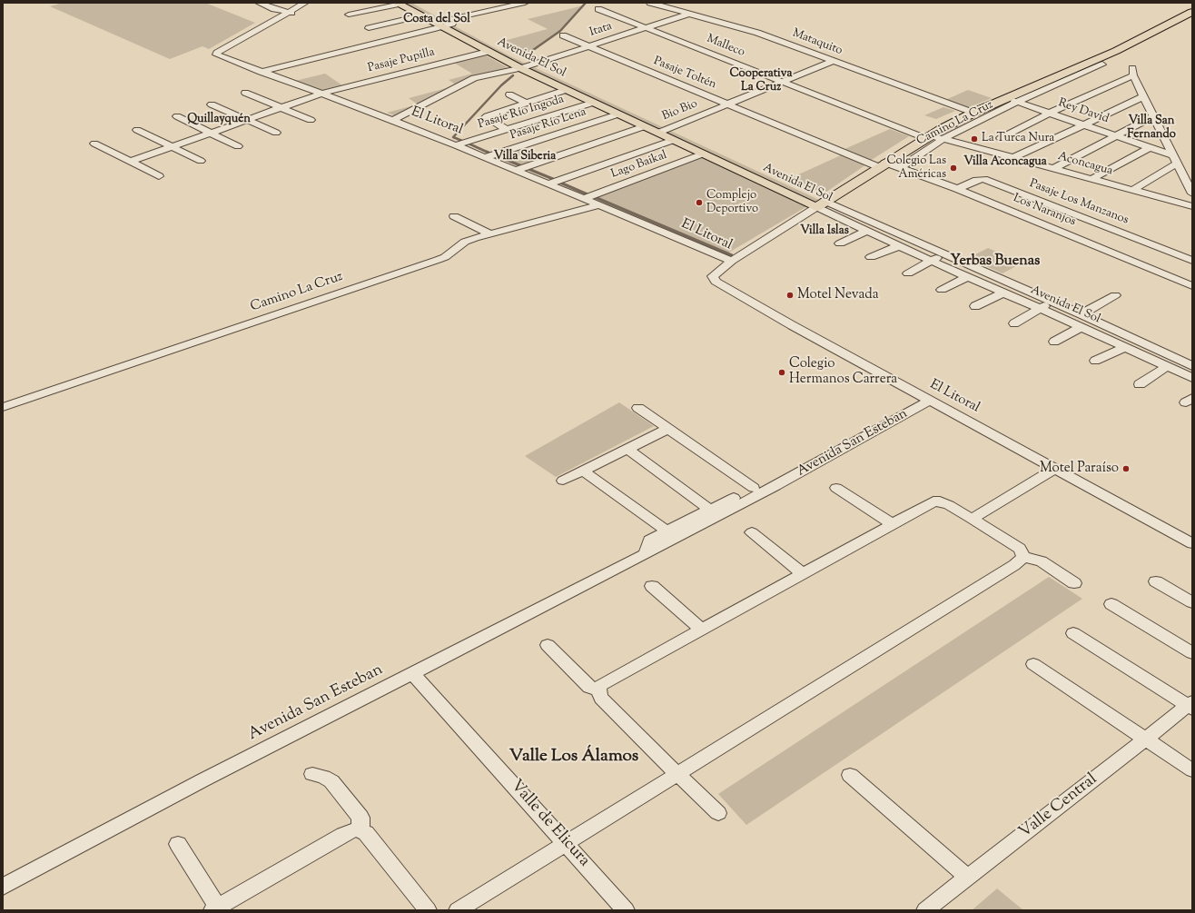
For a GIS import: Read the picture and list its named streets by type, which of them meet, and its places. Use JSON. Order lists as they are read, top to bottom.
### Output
{
  "streets": {
    "main road": ["Avenida El Sol", "Camino La Cruz"],
    "street": [
      "Itata",
      "Mataquito",
      "Malleco",
      "Pasaje Pupilla",
      "Pasaje Toltén",
      "Bio Bio",
      "Rey David",
      "Pasaje Río Ingoda",
      "El Litoral",
      "Pasaje Río Lena",
      "Aconcagua",
      "Lago Baikal",
      "Pasaje Los Manzanos",
      "Los Naranjos",
      "Avenida San Esteban",
      "Valle Central",
      "Valle de Elicura"
    ]
  },
  "crossings": [
    ["Itata", "Mataquito"],
    ["Itata", "Malleco"],
    ["Itata", "Avenida El Sol"],
    ["Itata", "Pasaje Toltén"],
    ["Itata", "El Litoral"],
    ["Mataquito", "Bio Bio"],
    ["Mataquito", "Camino La Cruz"],
    ["Malleco", "Bio Bio"],
    ["Malleco", "Camino La Cruz"],
    ["Malleco", "Aconcagua"],
    ["Avenida El Sol", "Pasaje Pupilla"],
    ["Avenida El Sol", "Bio Bio"],
    ["Avenida El Sol", "Pasaje Río Ingoda"],
    ["Avenida El Sol", "Camino La Cruz"],
    ["Avenida El Sol", "Pasaje Río Lena"],
    ["Avenida El Sol", "Lago Baikal"],
    ["Pasaje Pupilla", "El Litoral"],
    ["Pasaje Toltén", "Bio Bio"],
    ["Pasaje Toltén", "Camino La Cruz"],
    ["Pasaje Toltén", "Los Naranjos"],
    ["Rey David", "Camino La Cruz"],
    ["Pasaje Río Ingoda", "El Litoral"],
    ["El Litoral", "Camino La Cruz"],
    ["El Litoral", "Pasaje Río Lena"],
    ["El Litoral", "Lago Baikal"],
    ["El Litoral", "Avenida San Esteban"],
    ["Camino La Cruz", "Aconcagua"],
    ["Camino La Cruz", "Los Naranjos"],
    ["Pasaje Los Manzanos", "Los Naranjos"],
    ["Avenida San Esteban", "Valle de Elicura"]
  ],
  "districts": [
    "Costa del Sol",
    "Cooperativa La Cruz",
    "Quillayquén",
    "Villa San Fernando",
    "Villa Siberia",
    "Villa Aconcagua",
    "Villa Islas",
    "Yerbas Buenas",
    "Valle Los Álamos"
  ],
  "places": [
    "La Turca Nura",
    "Colegio Las Américas",
    "Complejo Deportivo",
    "Motel Nevada",
    "Colegio Hermanos Carrera",
    "Motel Paraíso"
  ]
}
